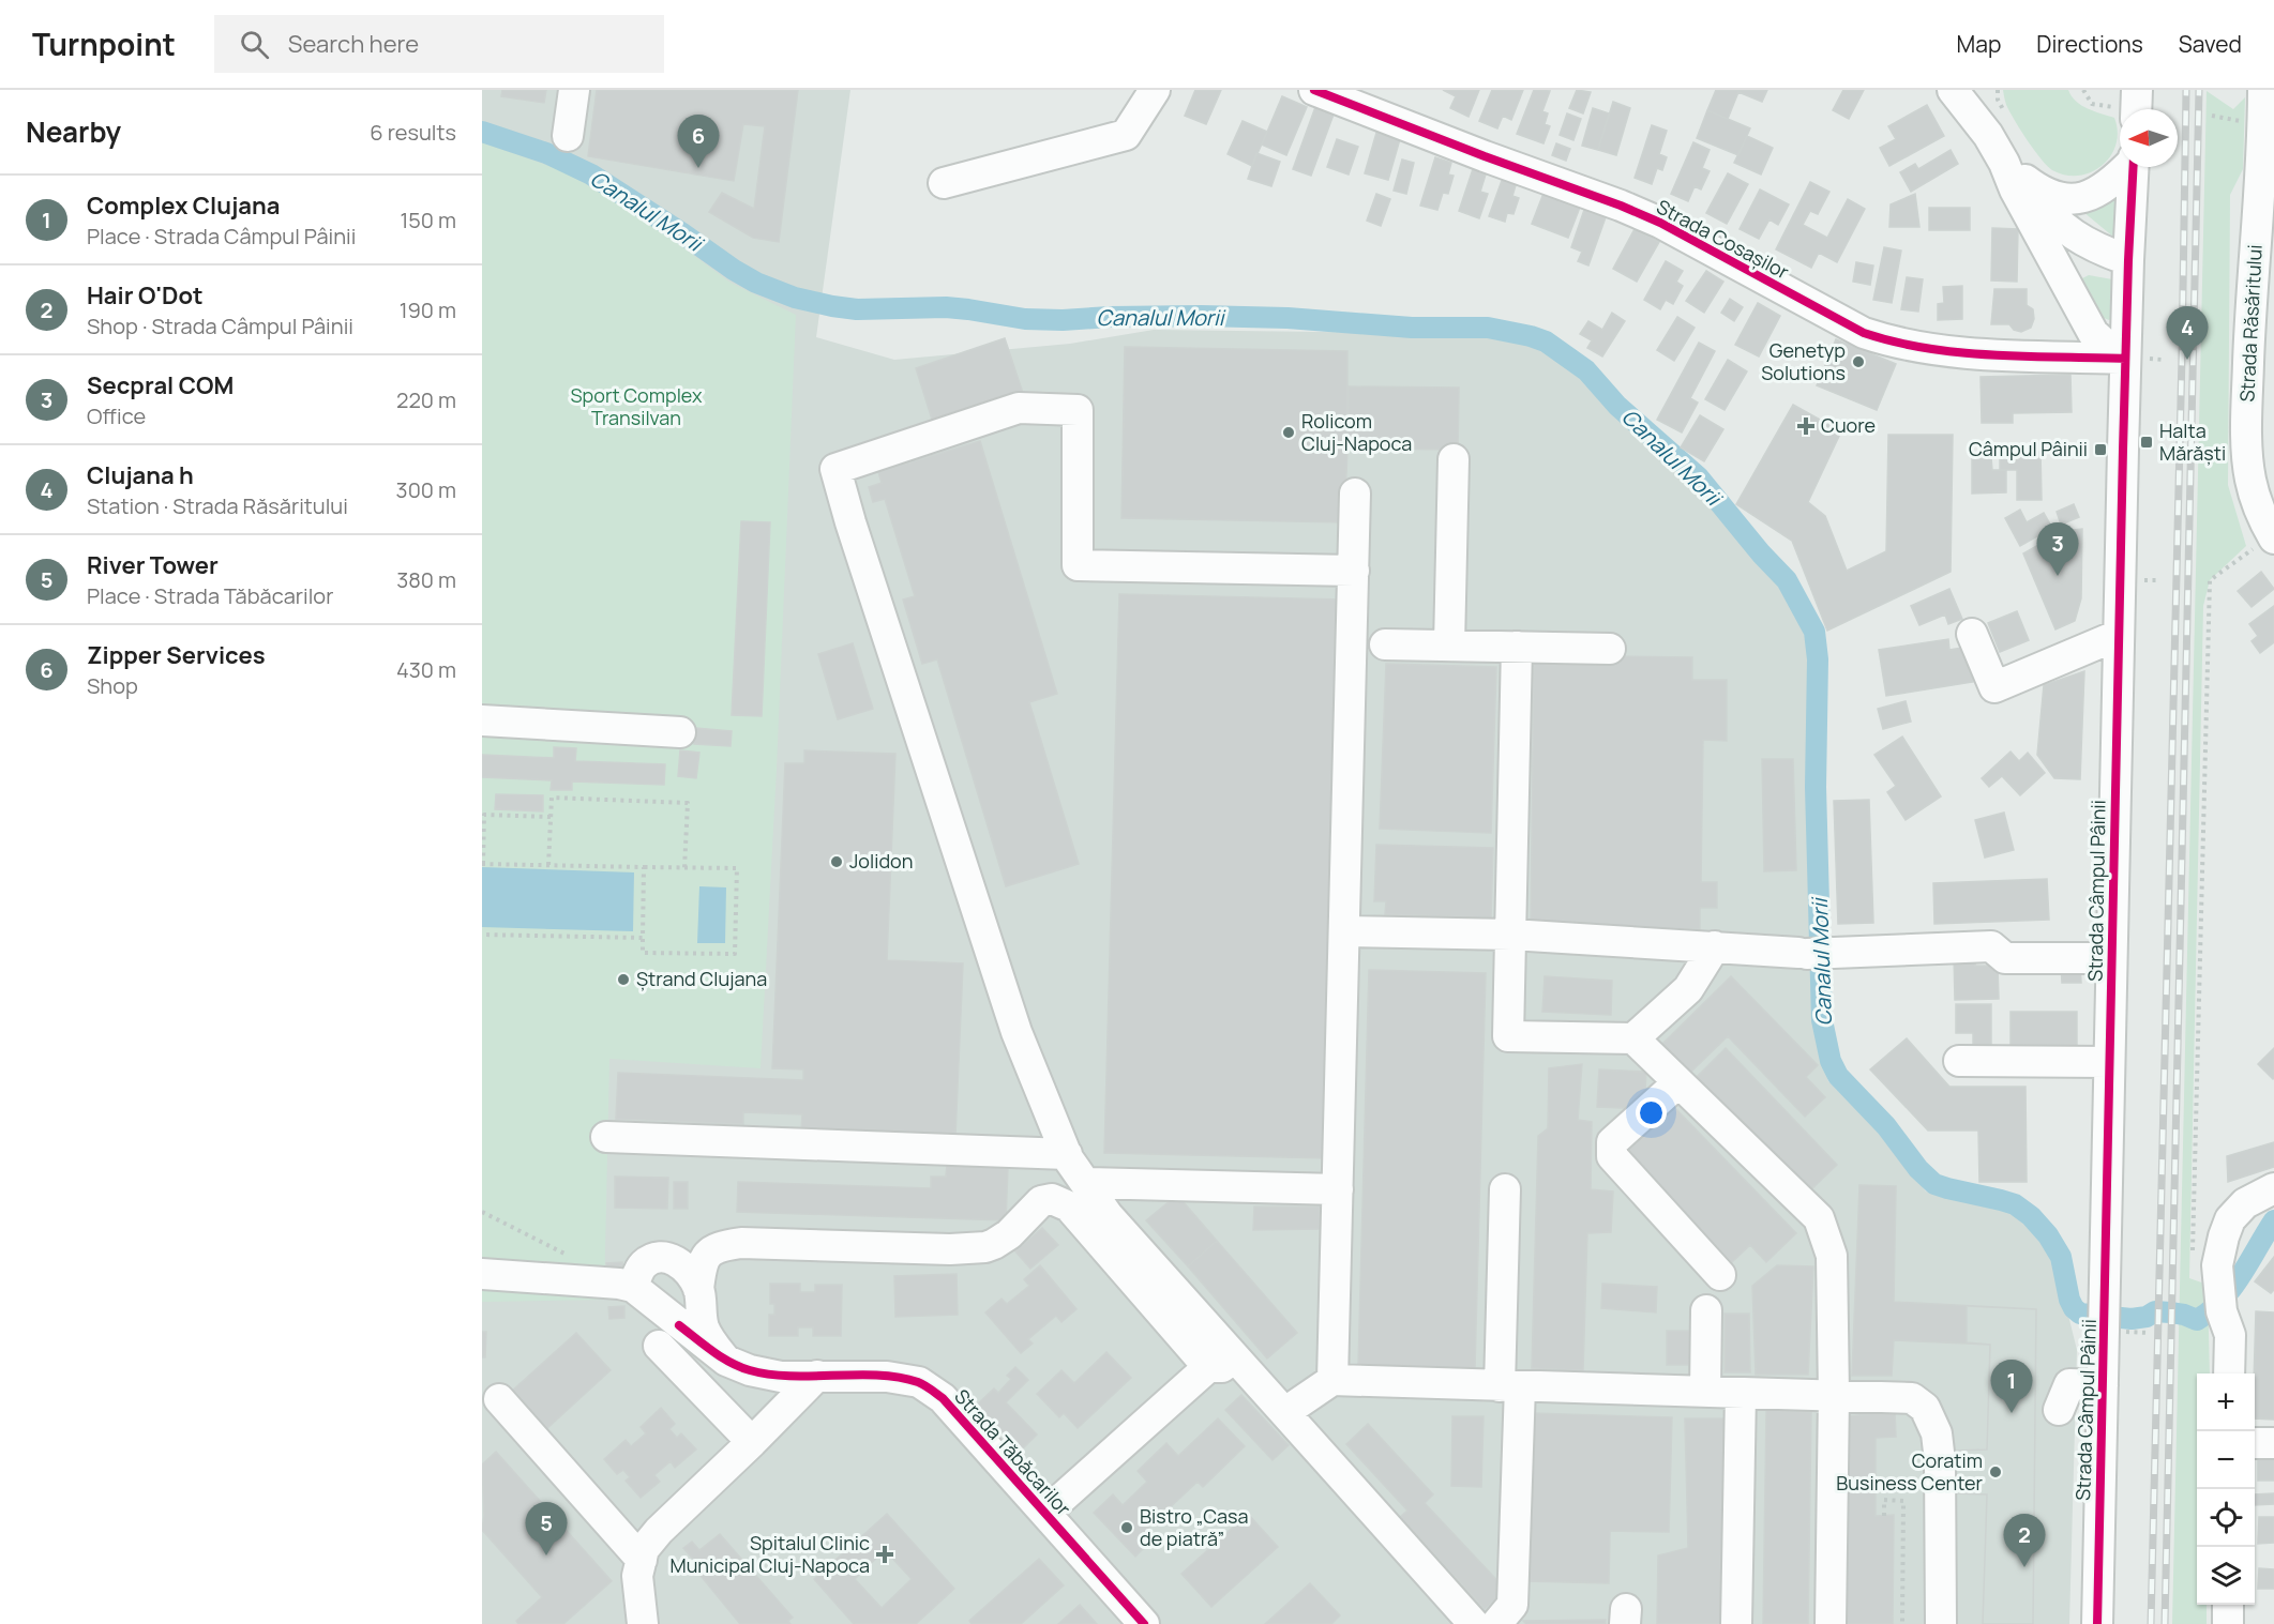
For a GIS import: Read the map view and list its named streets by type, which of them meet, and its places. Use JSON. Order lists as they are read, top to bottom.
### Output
{
  "streets": {
    "street": [
      "Strada Cosașilor",
      "Strada Răsăritului",
      "Strada Câmpul Pâinii",
      "Strada Tăbăcarilor"
    ]
  },
  "crossings": [
    ["Strada Cosașilor", "Strada Câmpul Pâinii"]
  ],
  "water": ["Canalul Morii"],
  "parks": ["Sport Complex Transilvan"],
  "places": {
    "other": [
      "Genetyp Solutions",
      "Rolicom Cluj-Napoca",
      "Jolidon",
      "Ștrand Clujana",
      "Coratim Business Center",
      "Bistro „Casa de piatră”"
    ],
    "health": ["Cuore", "Spitalul Clinic Municipal Cluj-Napoca"],
    "transit": ["Halta Mărăști", "Câmpul Pâinii"]
  },
  "north": "left",
  "page": {
    "header": "Turnpoint",
    "search": "Search here",
    "nav": ["Map", "Directions", "Saved"],
    "heading": ["Nearby", "6 results"],
    "pins": [
      "6",
      "4",
      "3",
      "1",
      "5",
      "2"
    ],
    "list": [
      {
        "mark": "1",
        "name": "Complex Clujana",
        "note": "Place · Strada Câmpul Pâinii",
        "value": "150 m"
      },
      {
        "mark": "2",
        "name": "Hair O'Dot",
        "note": "Shop · Strada Câmpul Pâinii",
        "value": "190 m"
      },
      {
        "mark": "3",
        "name": "Secpral COM",
        "note": "Office",
        "value": "220 m"
      },
      {
        "mark": "4",
        "name": "Clujana h",
        "note": "Station · Strada Răsăritului",
        "value": "300 m"
      },
      {
        "mark": "5",
        "name": "River Tower",
        "note": "Place · Strada Tăbăcarilor",
        "value": "380 m"
      },
      {
        "mark": "6",
        "name": "Zipper Services",
        "note": "Shop",
        "value": "430 m"
      }
    ],
    "map_buttons": ["+", "−"]
  }
}
